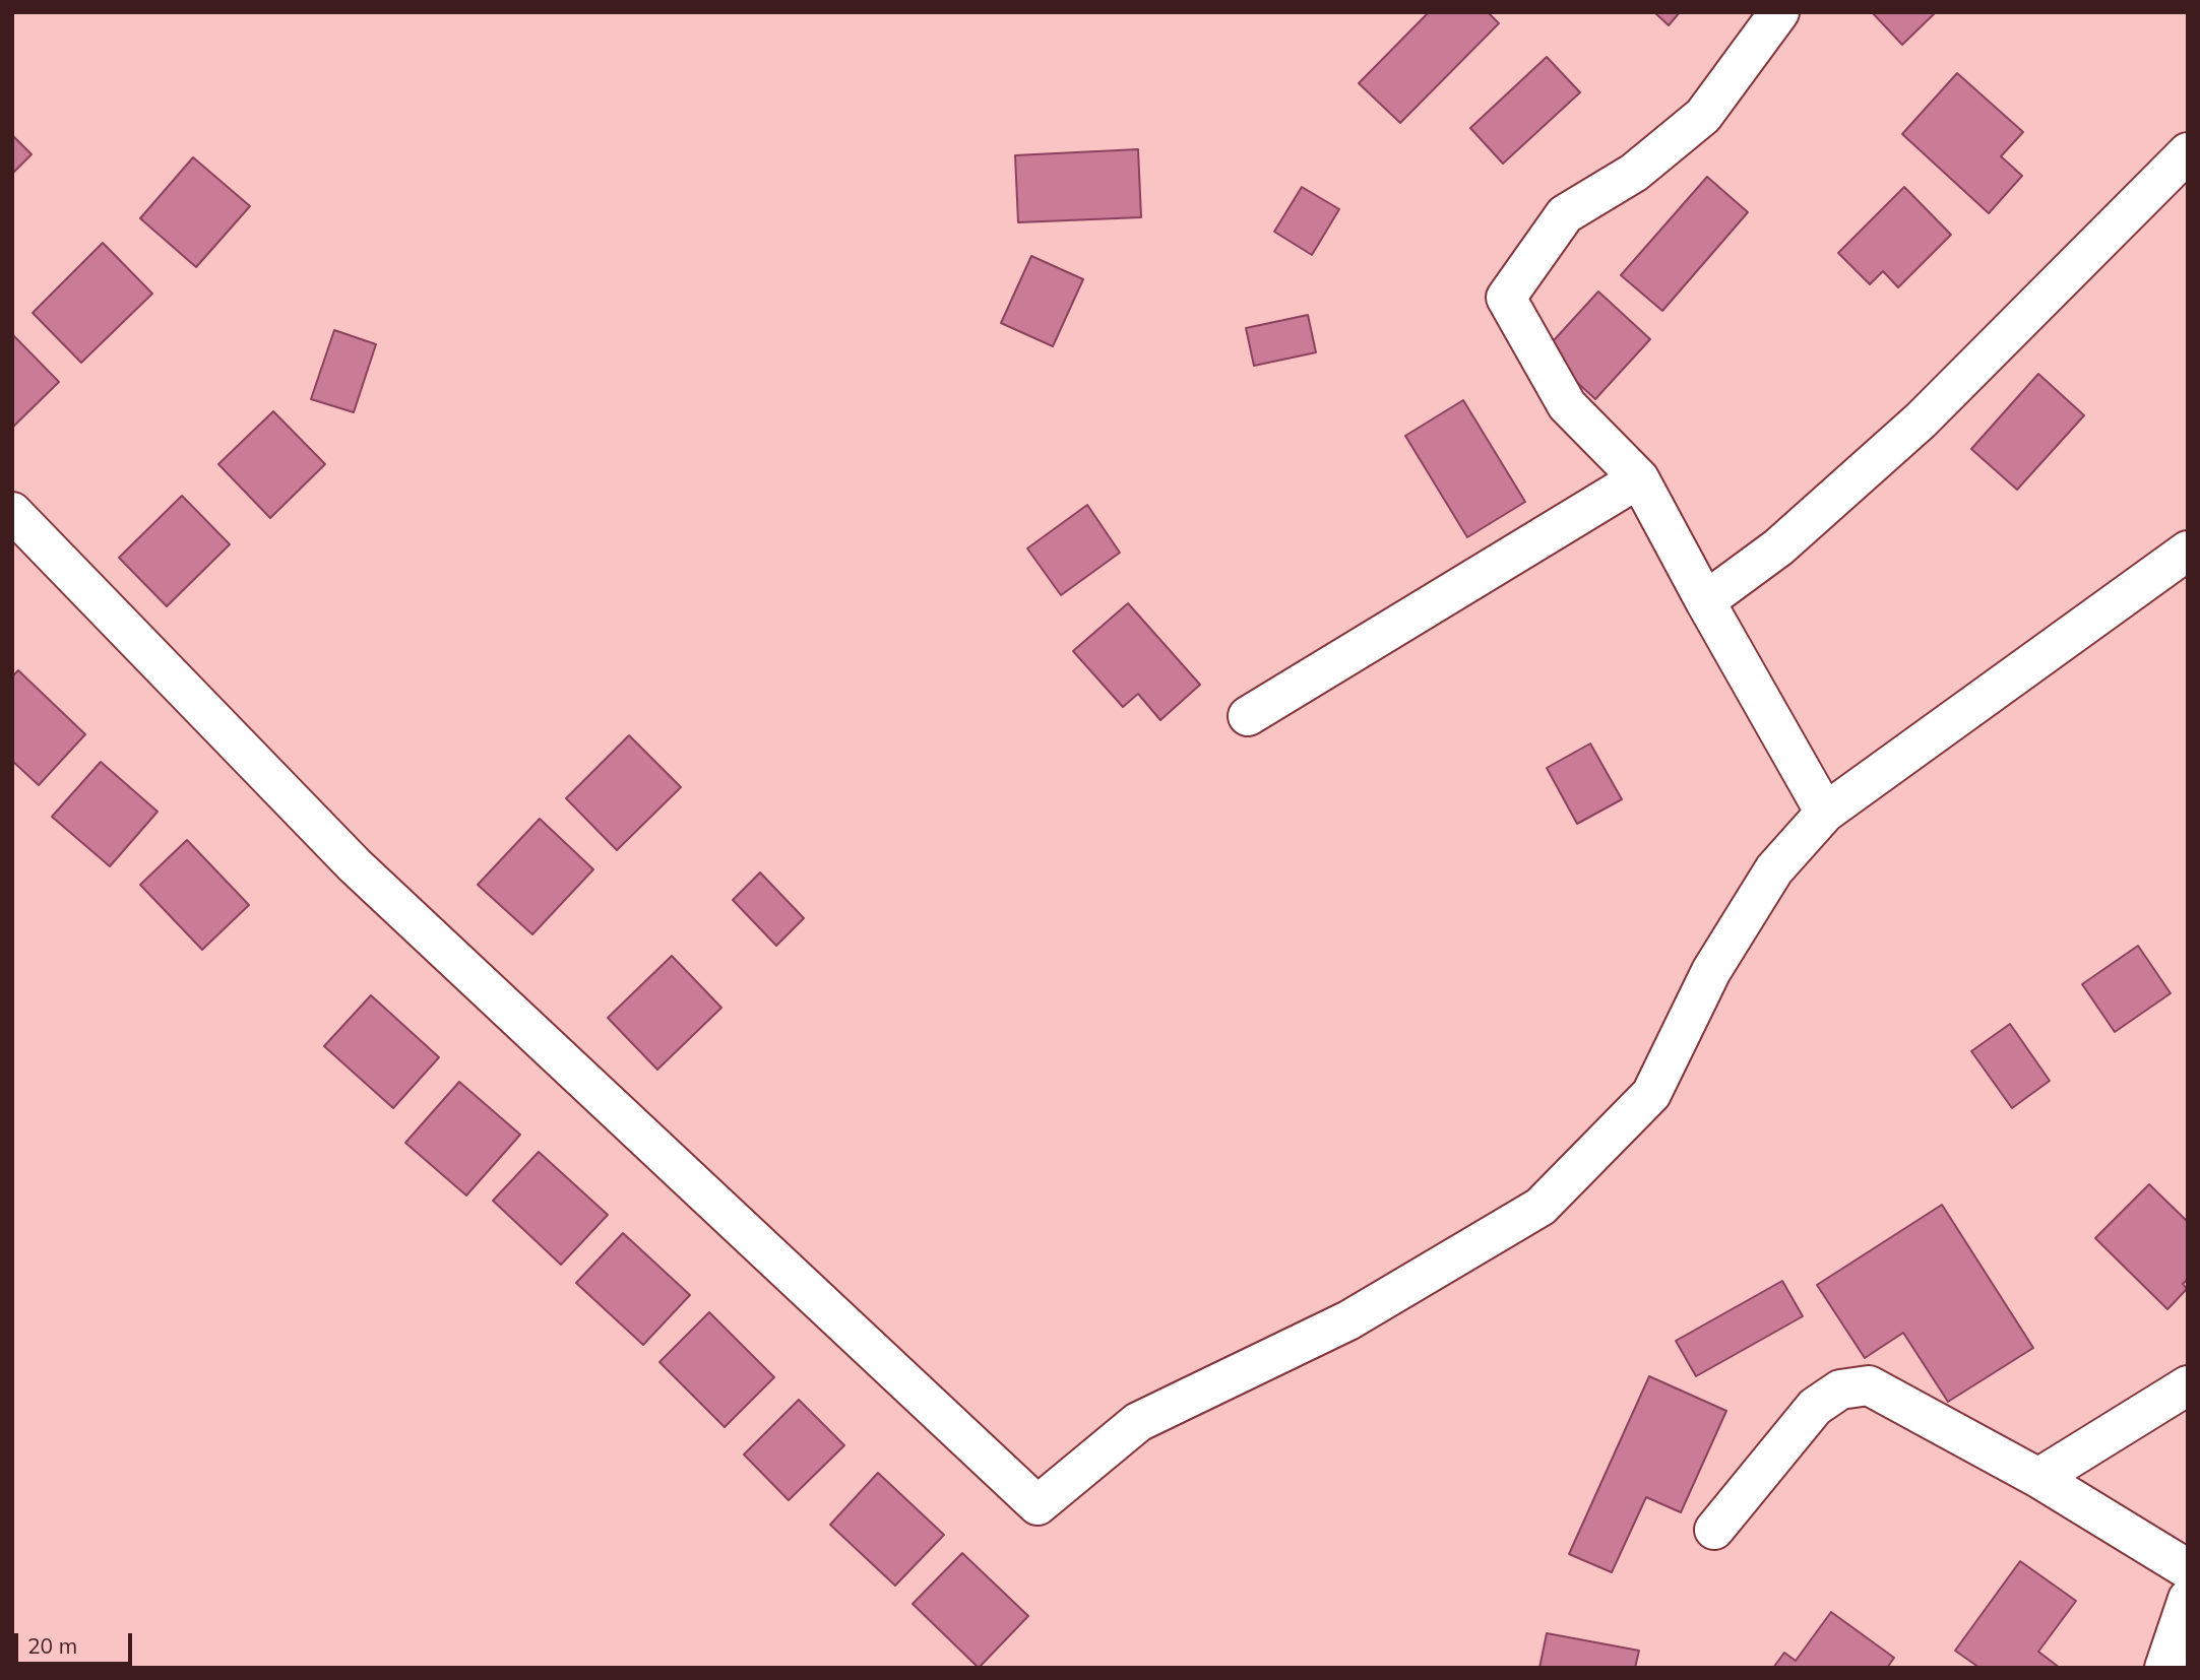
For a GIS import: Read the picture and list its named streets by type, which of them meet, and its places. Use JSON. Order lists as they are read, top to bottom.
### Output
{
  "scale_bar": "20 m"
}
